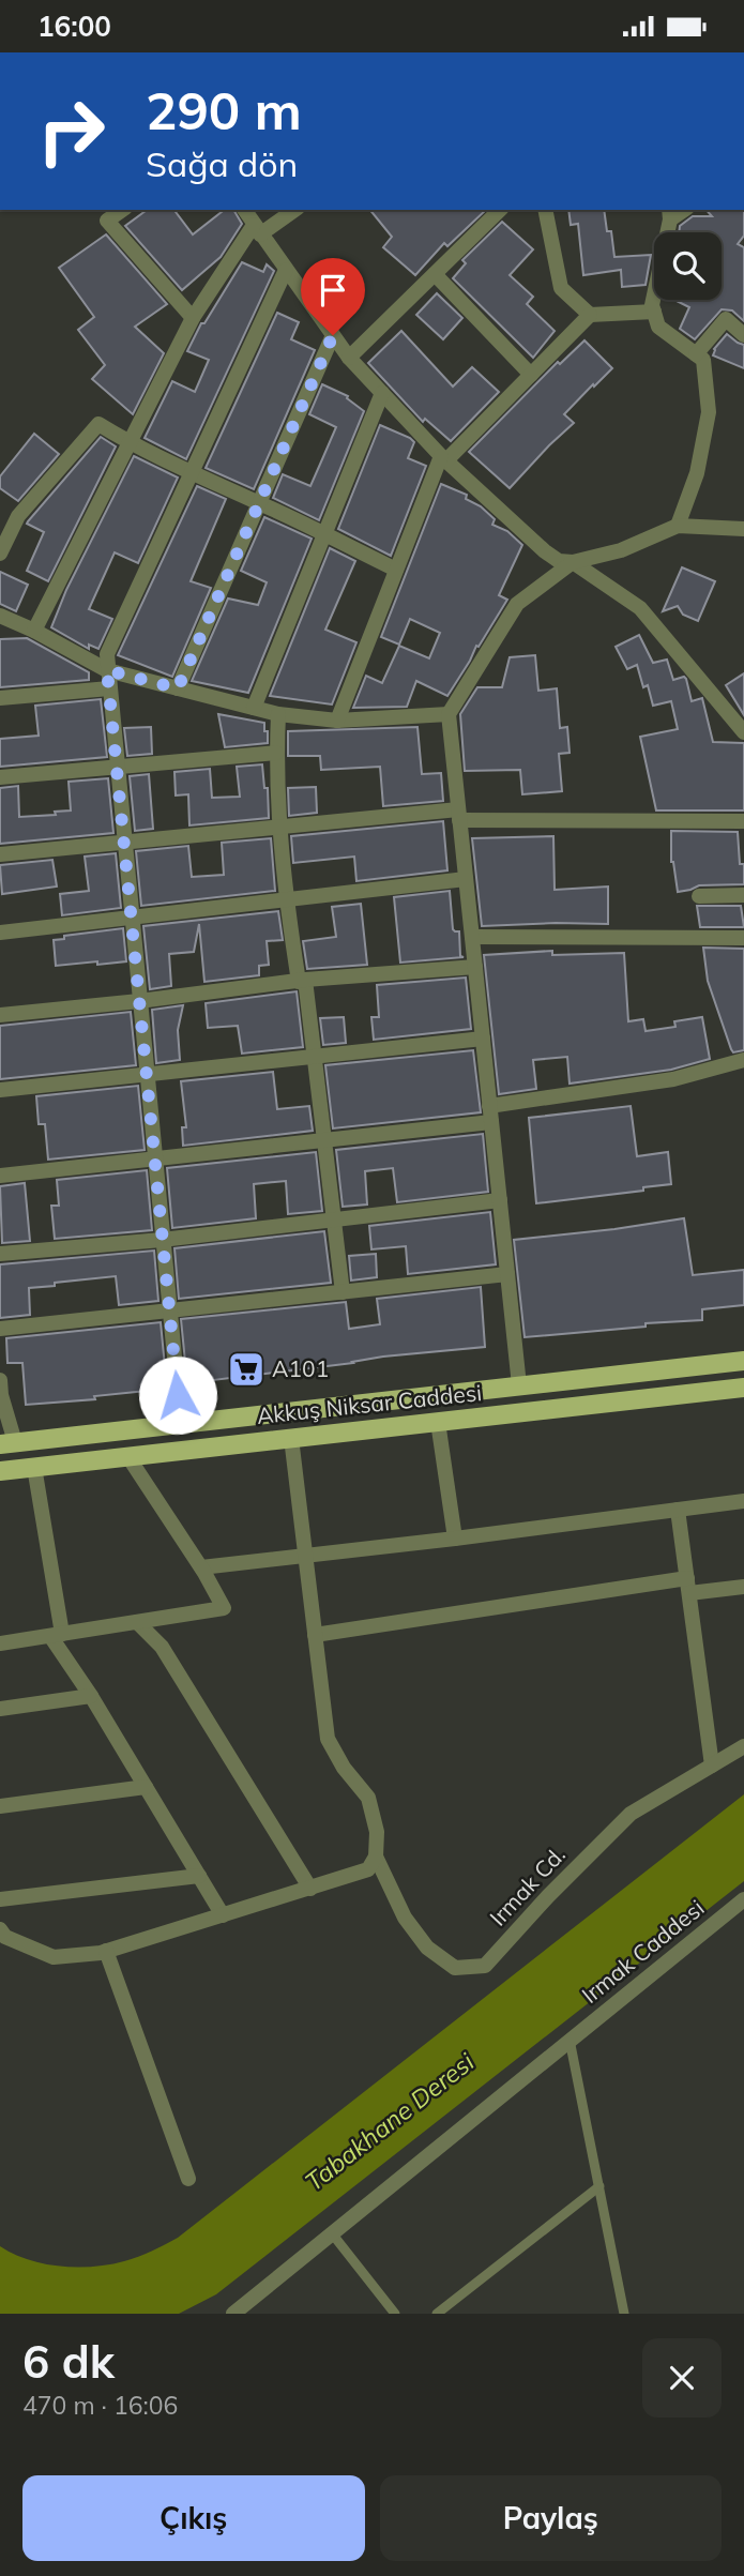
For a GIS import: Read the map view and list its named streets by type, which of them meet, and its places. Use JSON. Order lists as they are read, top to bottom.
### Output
{
  "streets": {
    "main road": ["Akkuş Niksar Caddesi"],
    "street": ["Irmak Cd.", "Irmak Caddesi"]
  },
  "water": ["Tabakhane Deresi"],
  "places": {
    "supermarket": ["A101"]
  },
  "page": {
    "status": "16:00",
    "turn": ["290 m", "Sağa dön"],
    "heading": ["6 dk", "470 m · 16:06"],
    "buttons": ["Çıkış", "Paylaş"]
  }
}
